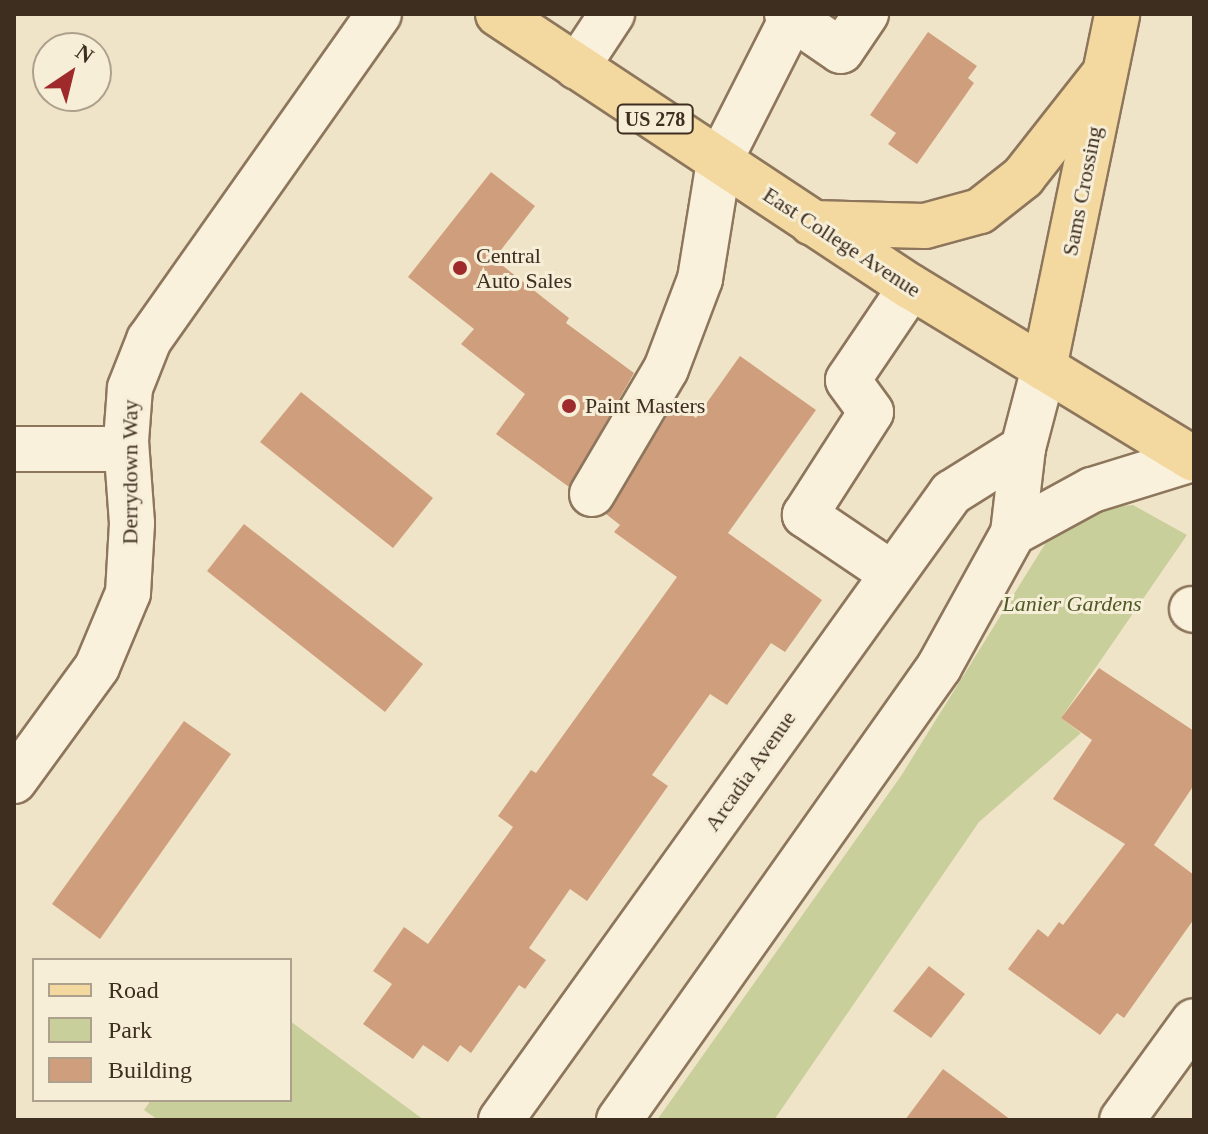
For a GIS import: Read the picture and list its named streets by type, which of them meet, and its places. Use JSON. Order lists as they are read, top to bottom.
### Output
{
  "streets": {
    "main road": ["US 278", "Sams Crossing", "East College Avenue"],
    "street": ["Derrydown Way", "Arcadia Avenue"]
  },
  "crossings": [
    ["Sams Crossing", "East College Avenue"]
  ],
  "parks": ["Lanier Gardens"],
  "places": ["Central Auto Sales", "Paint Masters"],
  "legend": ["Road", "Park", "Building"],
  "north": "top right"
}
